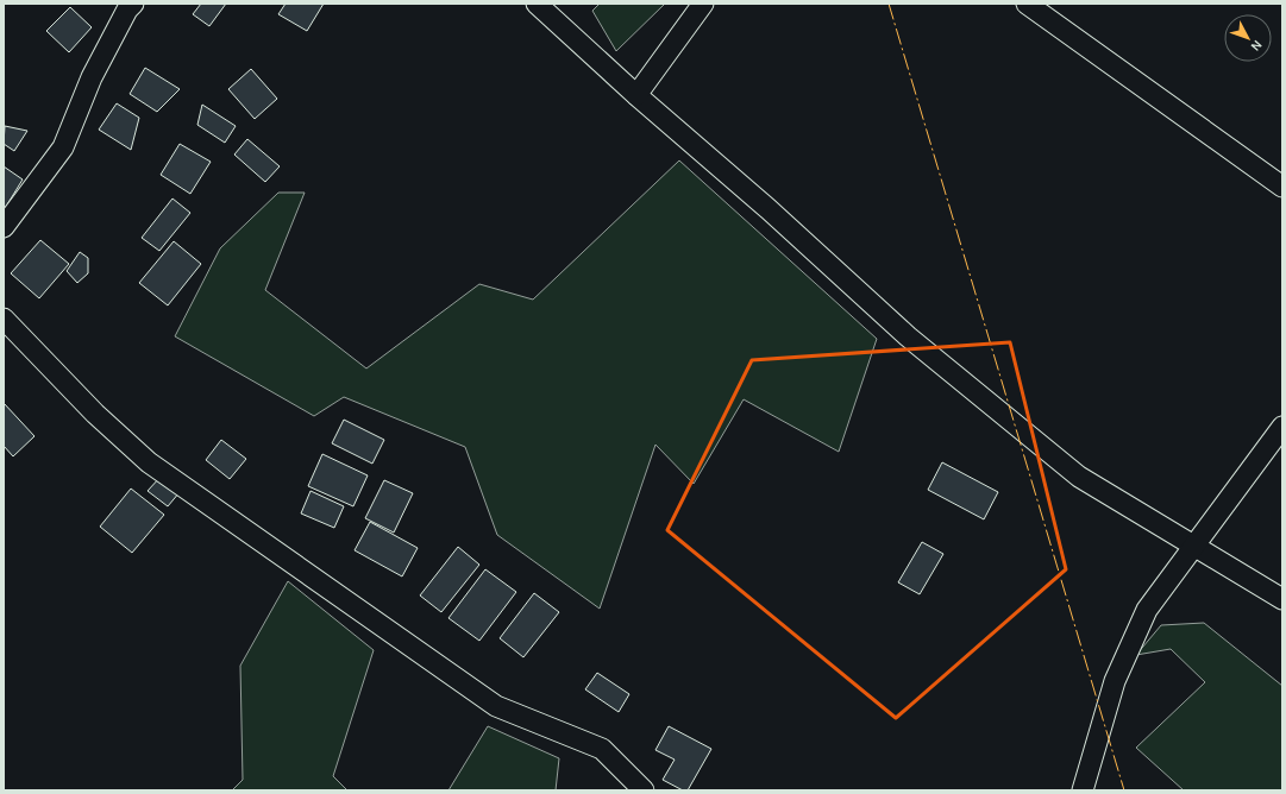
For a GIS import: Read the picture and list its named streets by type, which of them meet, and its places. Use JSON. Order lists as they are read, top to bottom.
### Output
{
  "north": "bottom right"
}
